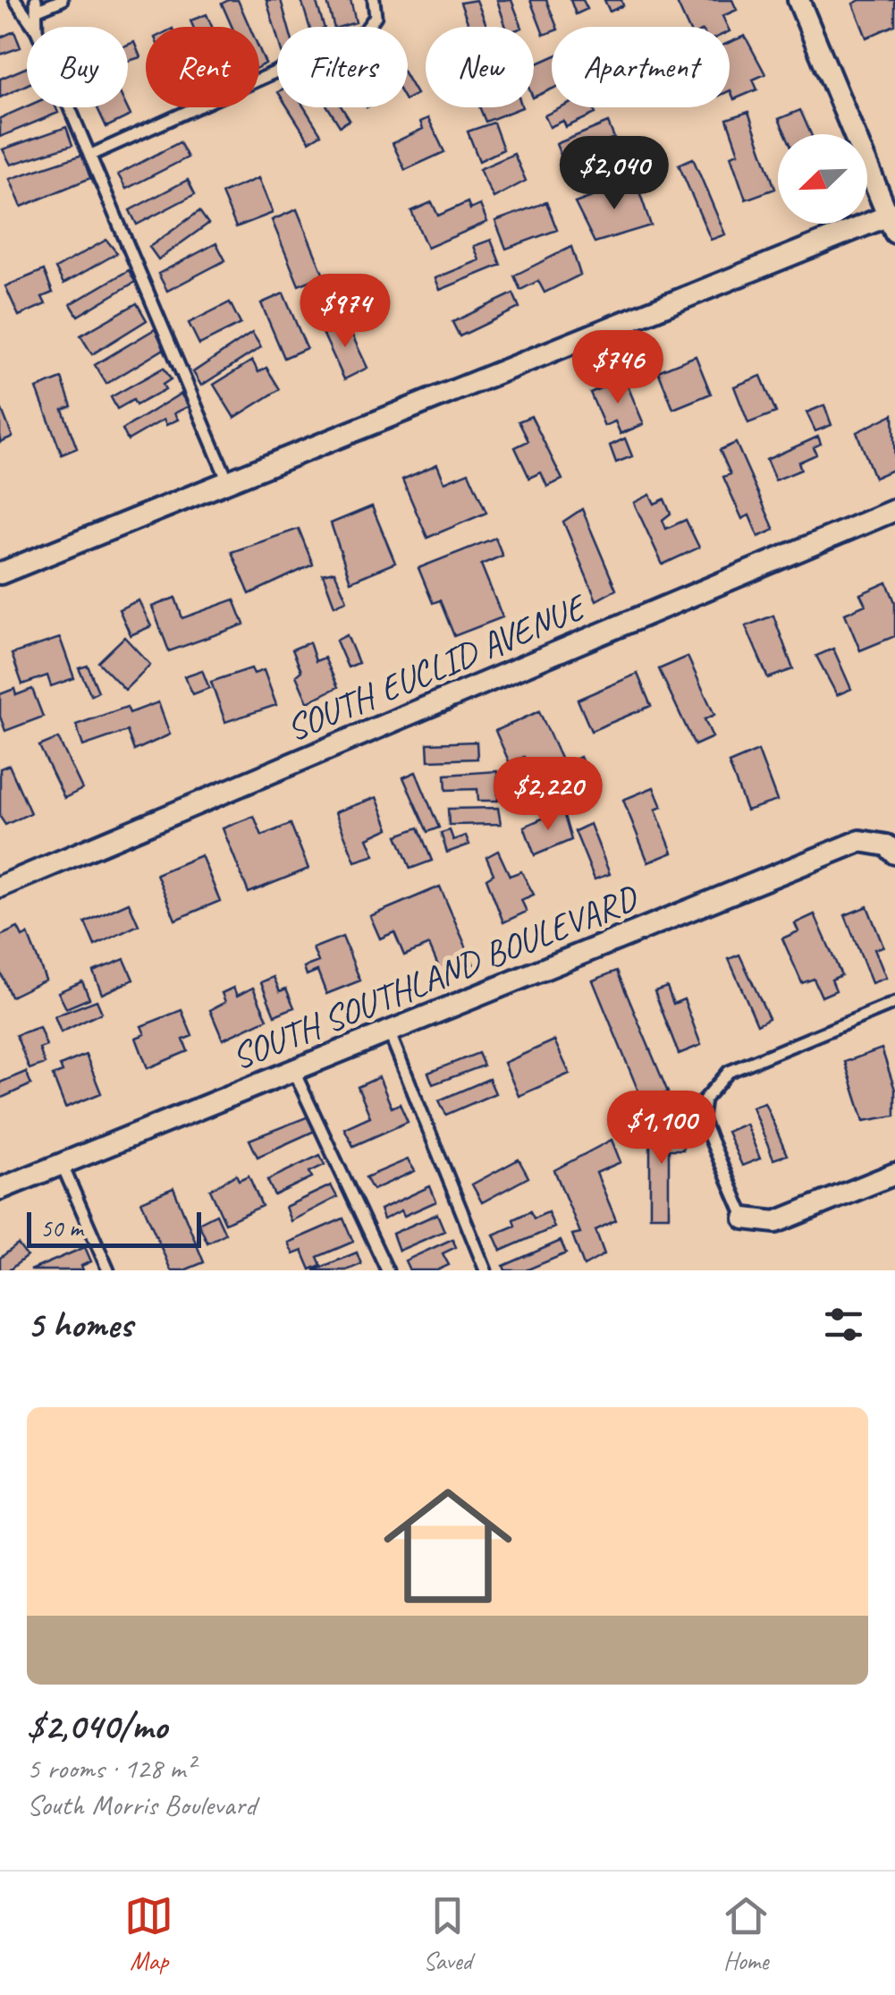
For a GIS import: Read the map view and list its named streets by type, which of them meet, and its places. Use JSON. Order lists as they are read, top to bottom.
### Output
{
  "streets": {
    "street": ["SOUTH EUCLID AVENUE", "SOUTH SOUTHLAND BOULEVARD"]
  },
  "scale_bar": "50 m",
  "north": "bottom left",
  "page": {
    "chip": [
      "Buy",
      "Rent",
      "Filters",
      "New",
      "Apartment"
    ],
    "price": [
      "$2,040",
      "$974",
      "$746",
      "$2,220",
      "$1,100"
    ],
    "scale": "50 m",
    "heading": "5 homes",
    "list": [
      {
        "name": "$2,040/mo",
        "note": "5 rooms · 128 m² · South Morris Boulevard"
      }
    ],
    "tabs": ["Map", "Saved", "Home"]
  }
}
